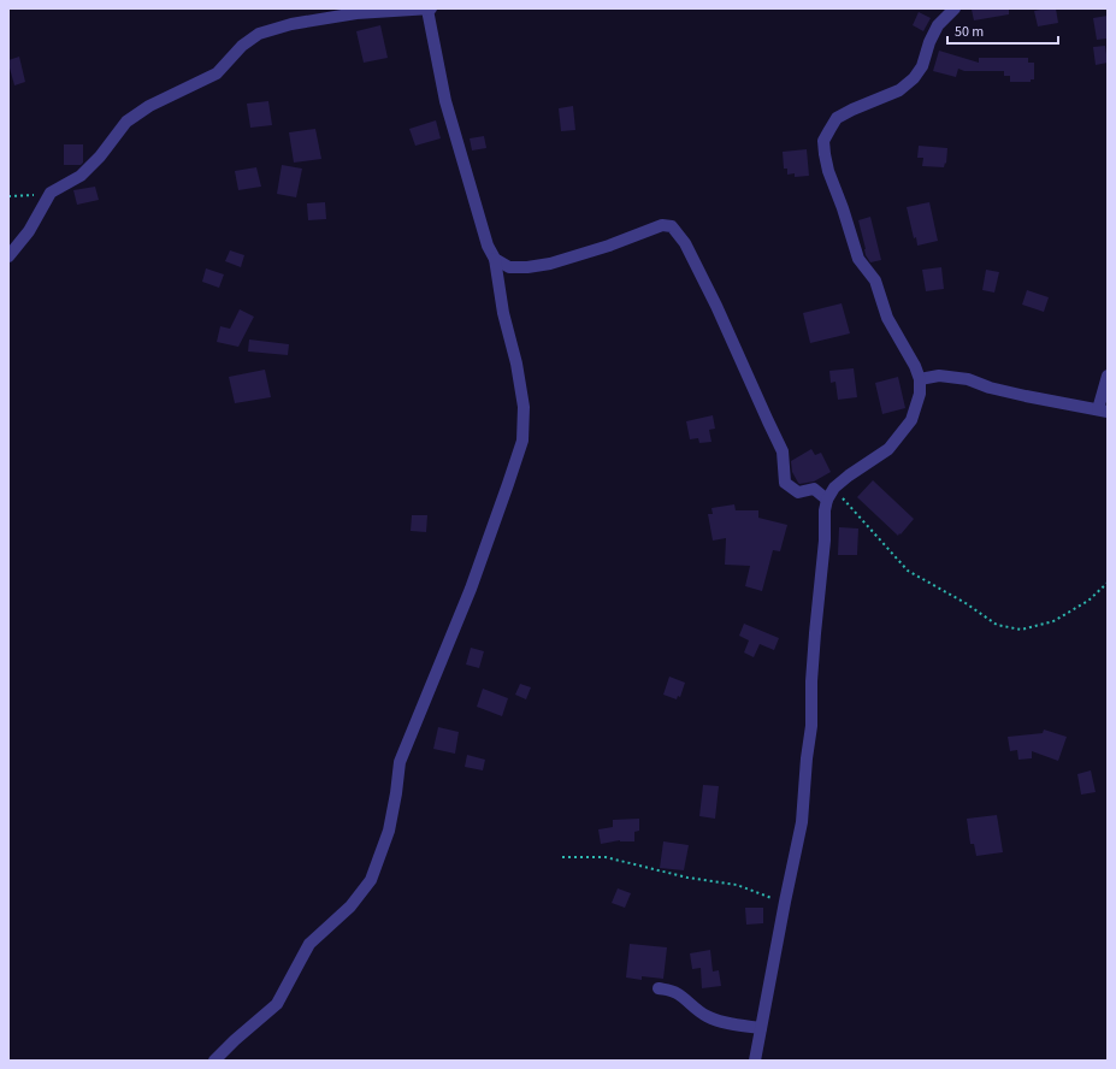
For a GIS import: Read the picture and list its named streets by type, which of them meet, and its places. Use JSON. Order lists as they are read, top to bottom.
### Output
{
  "scale_bar": "50 m"
}
